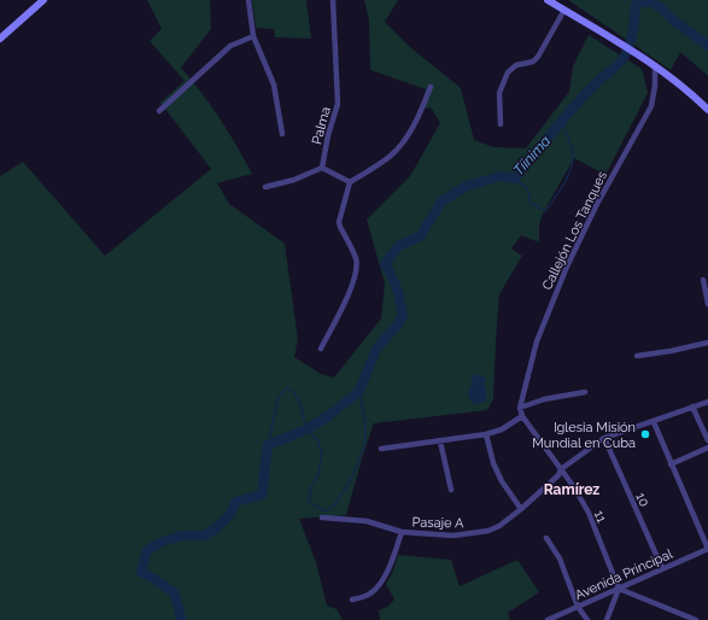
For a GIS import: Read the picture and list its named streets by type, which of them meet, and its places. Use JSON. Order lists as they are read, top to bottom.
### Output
{
  "streets": {
    "street": [
      "Palma",
      "Callejón Los Tanques",
      "10",
      "11",
      "Pasaje A",
      "Avenida Principal"
    ]
  },
  "crossings": [
    ["Callejón Los Tanques", "11"],
    ["10", "Pasaje A"],
    ["10", "Avenida Principal"],
    ["11", "Pasaje A"],
    ["11", "Avenida Principal"]
  ],
  "districts": ["Ramírez"],
  "water": ["Tíinima"],
  "places": ["Iglesia Misión Mundial en Cuba"]
}
